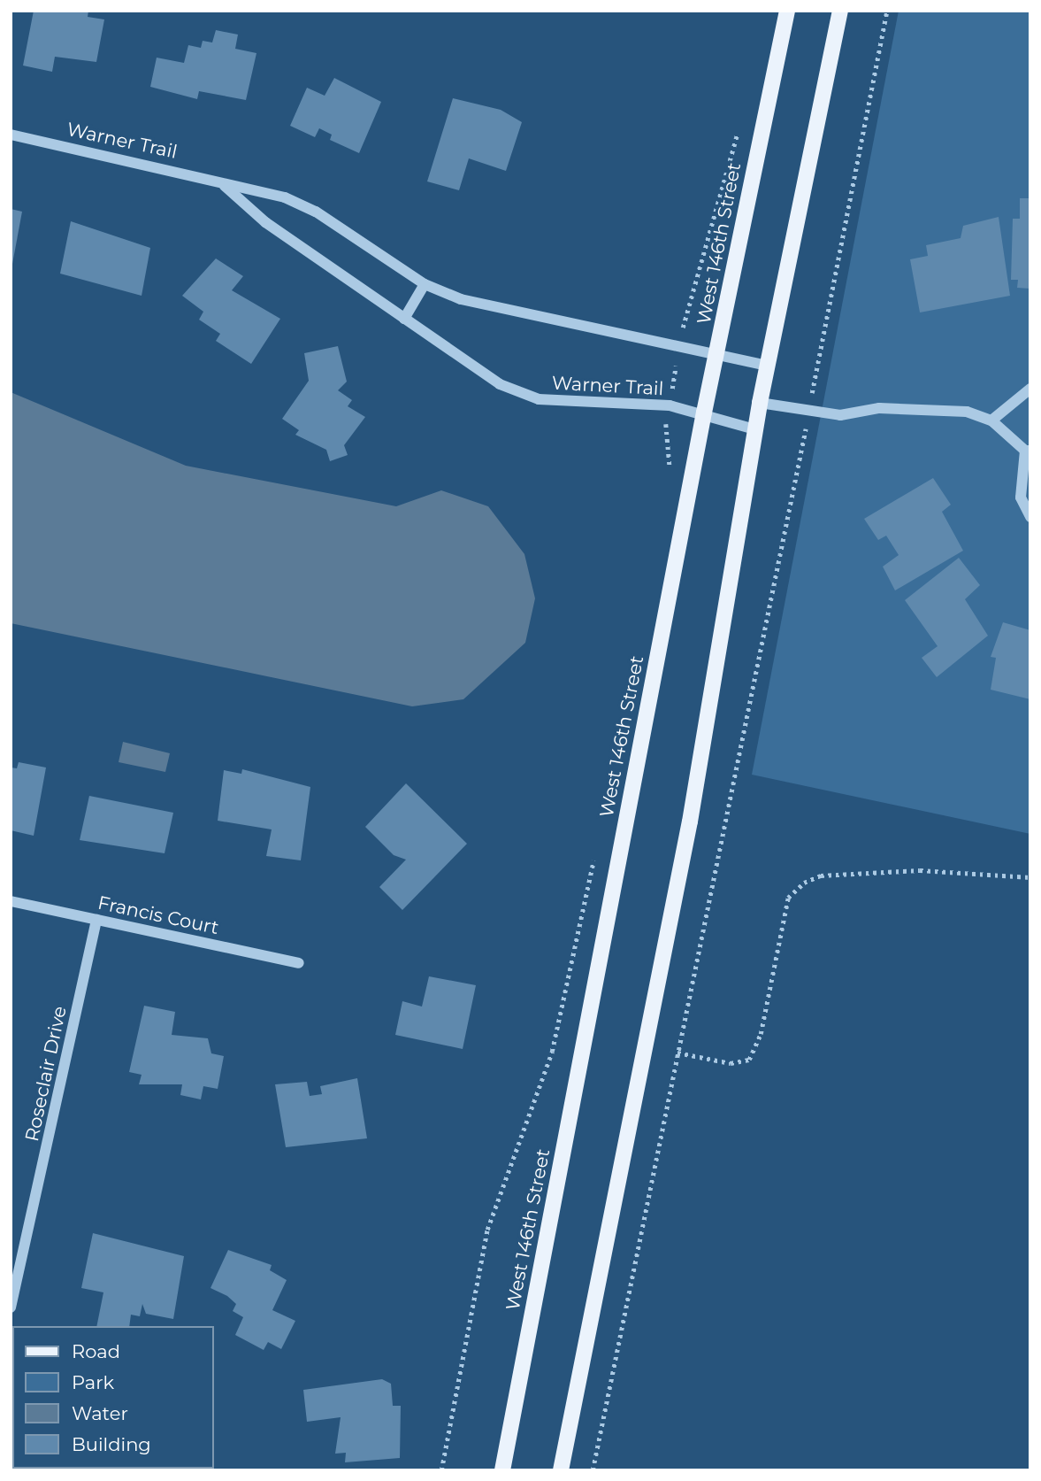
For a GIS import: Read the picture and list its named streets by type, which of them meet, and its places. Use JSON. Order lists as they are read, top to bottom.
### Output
{
  "streets": {
    "main road": ["West 146th Street"],
    "street": ["Warner Trail", "Francis Court", "Roseclair Drive"]
  },
  "crossings": [
    ["Warner Trail", "West 146th Street"],
    ["Francis Court", "Roseclair Drive"]
  ],
  "legend": [
    "Road",
    "Park",
    "Water",
    "Building"
  ]
}
